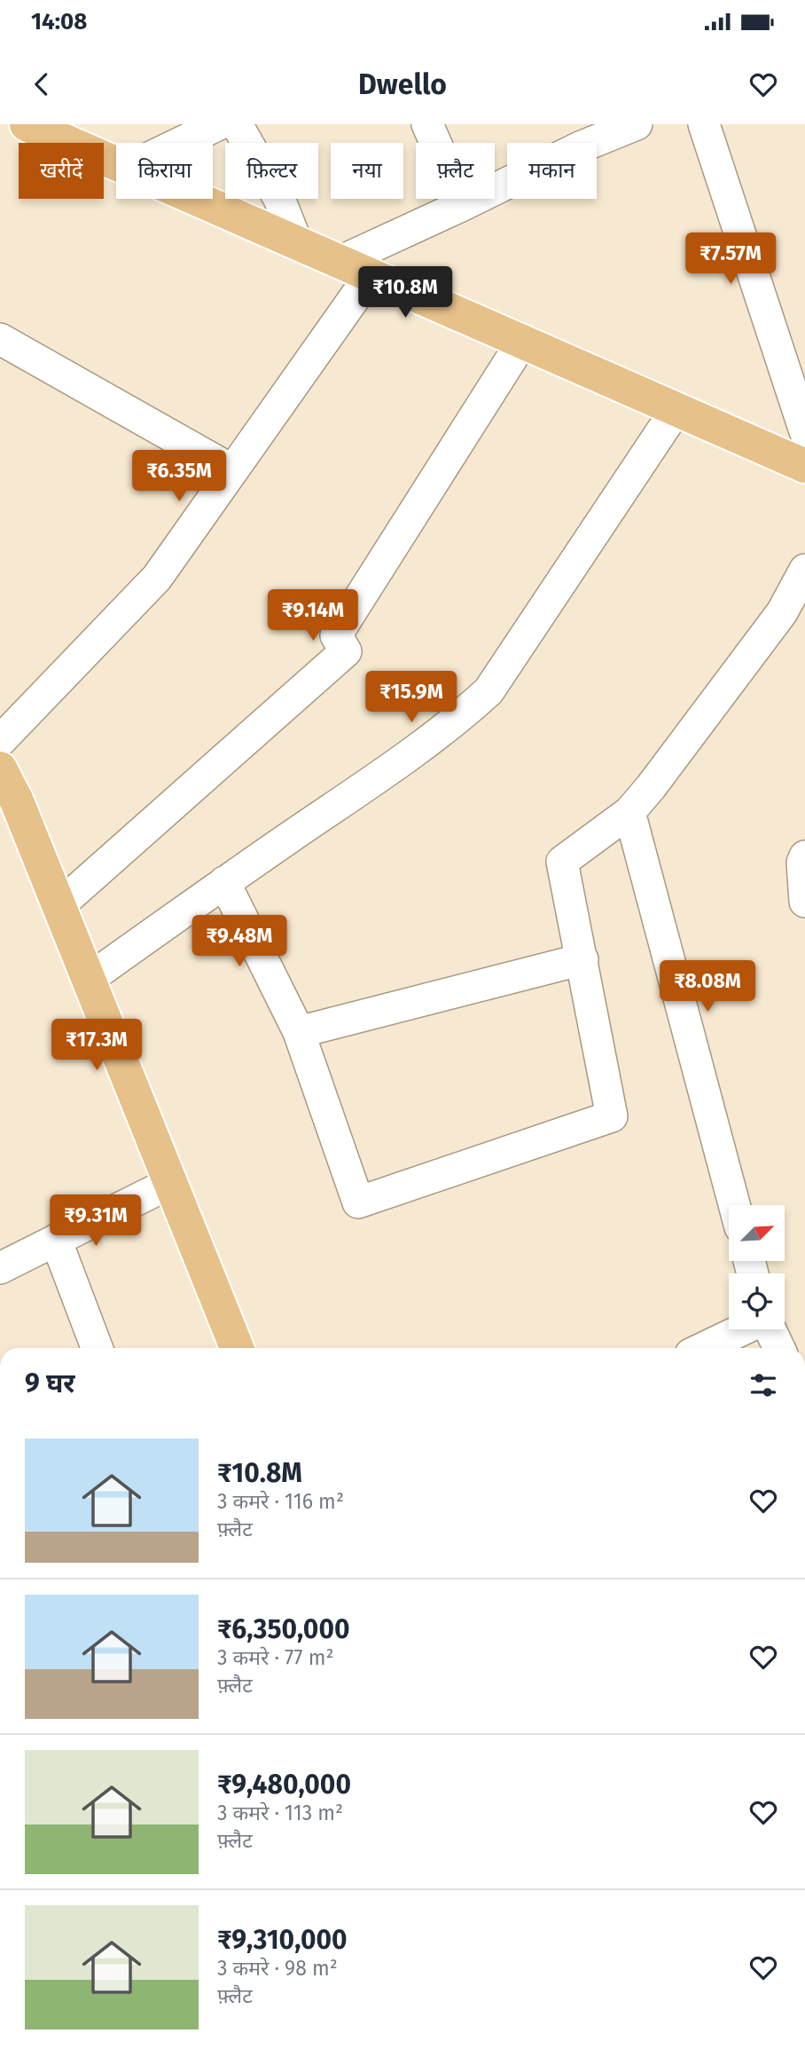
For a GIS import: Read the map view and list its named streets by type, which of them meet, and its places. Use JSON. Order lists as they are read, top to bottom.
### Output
{
  "north": "top right",
  "page": {
    "status": "14:08",
    "header": "Dwello",
    "chip": [
      "खरीदें",
      "किराया",
      "फ़िल्टर",
      "नया",
      "फ़्लैट",
      "मकान"
    ],
    "price": [
      "₹7.57M",
      "₹10.8M",
      "₹6.35M",
      "₹9.14M",
      "₹15.9M",
      "₹9.48M",
      "₹8.08M",
      "₹17.3M",
      "₹9.31M"
    ],
    "heading": "9 घर",
    "list": [
      {
        "name": "₹10.8M",
        "note": "3 कमरे · 116 m² · फ़्लैट"
      },
      {
        "name": "₹6,350,000",
        "note": "3 कमरे · 77 m² · फ़्लैट"
      },
      {
        "name": "₹9,480,000",
        "note": "3 कमरे · 113 m² · फ़्लैट"
      },
      {
        "name": "₹9,310,000",
        "note": "3 कमरे · 98 m² · फ़्लैट"
      }
    ]
  }
}
